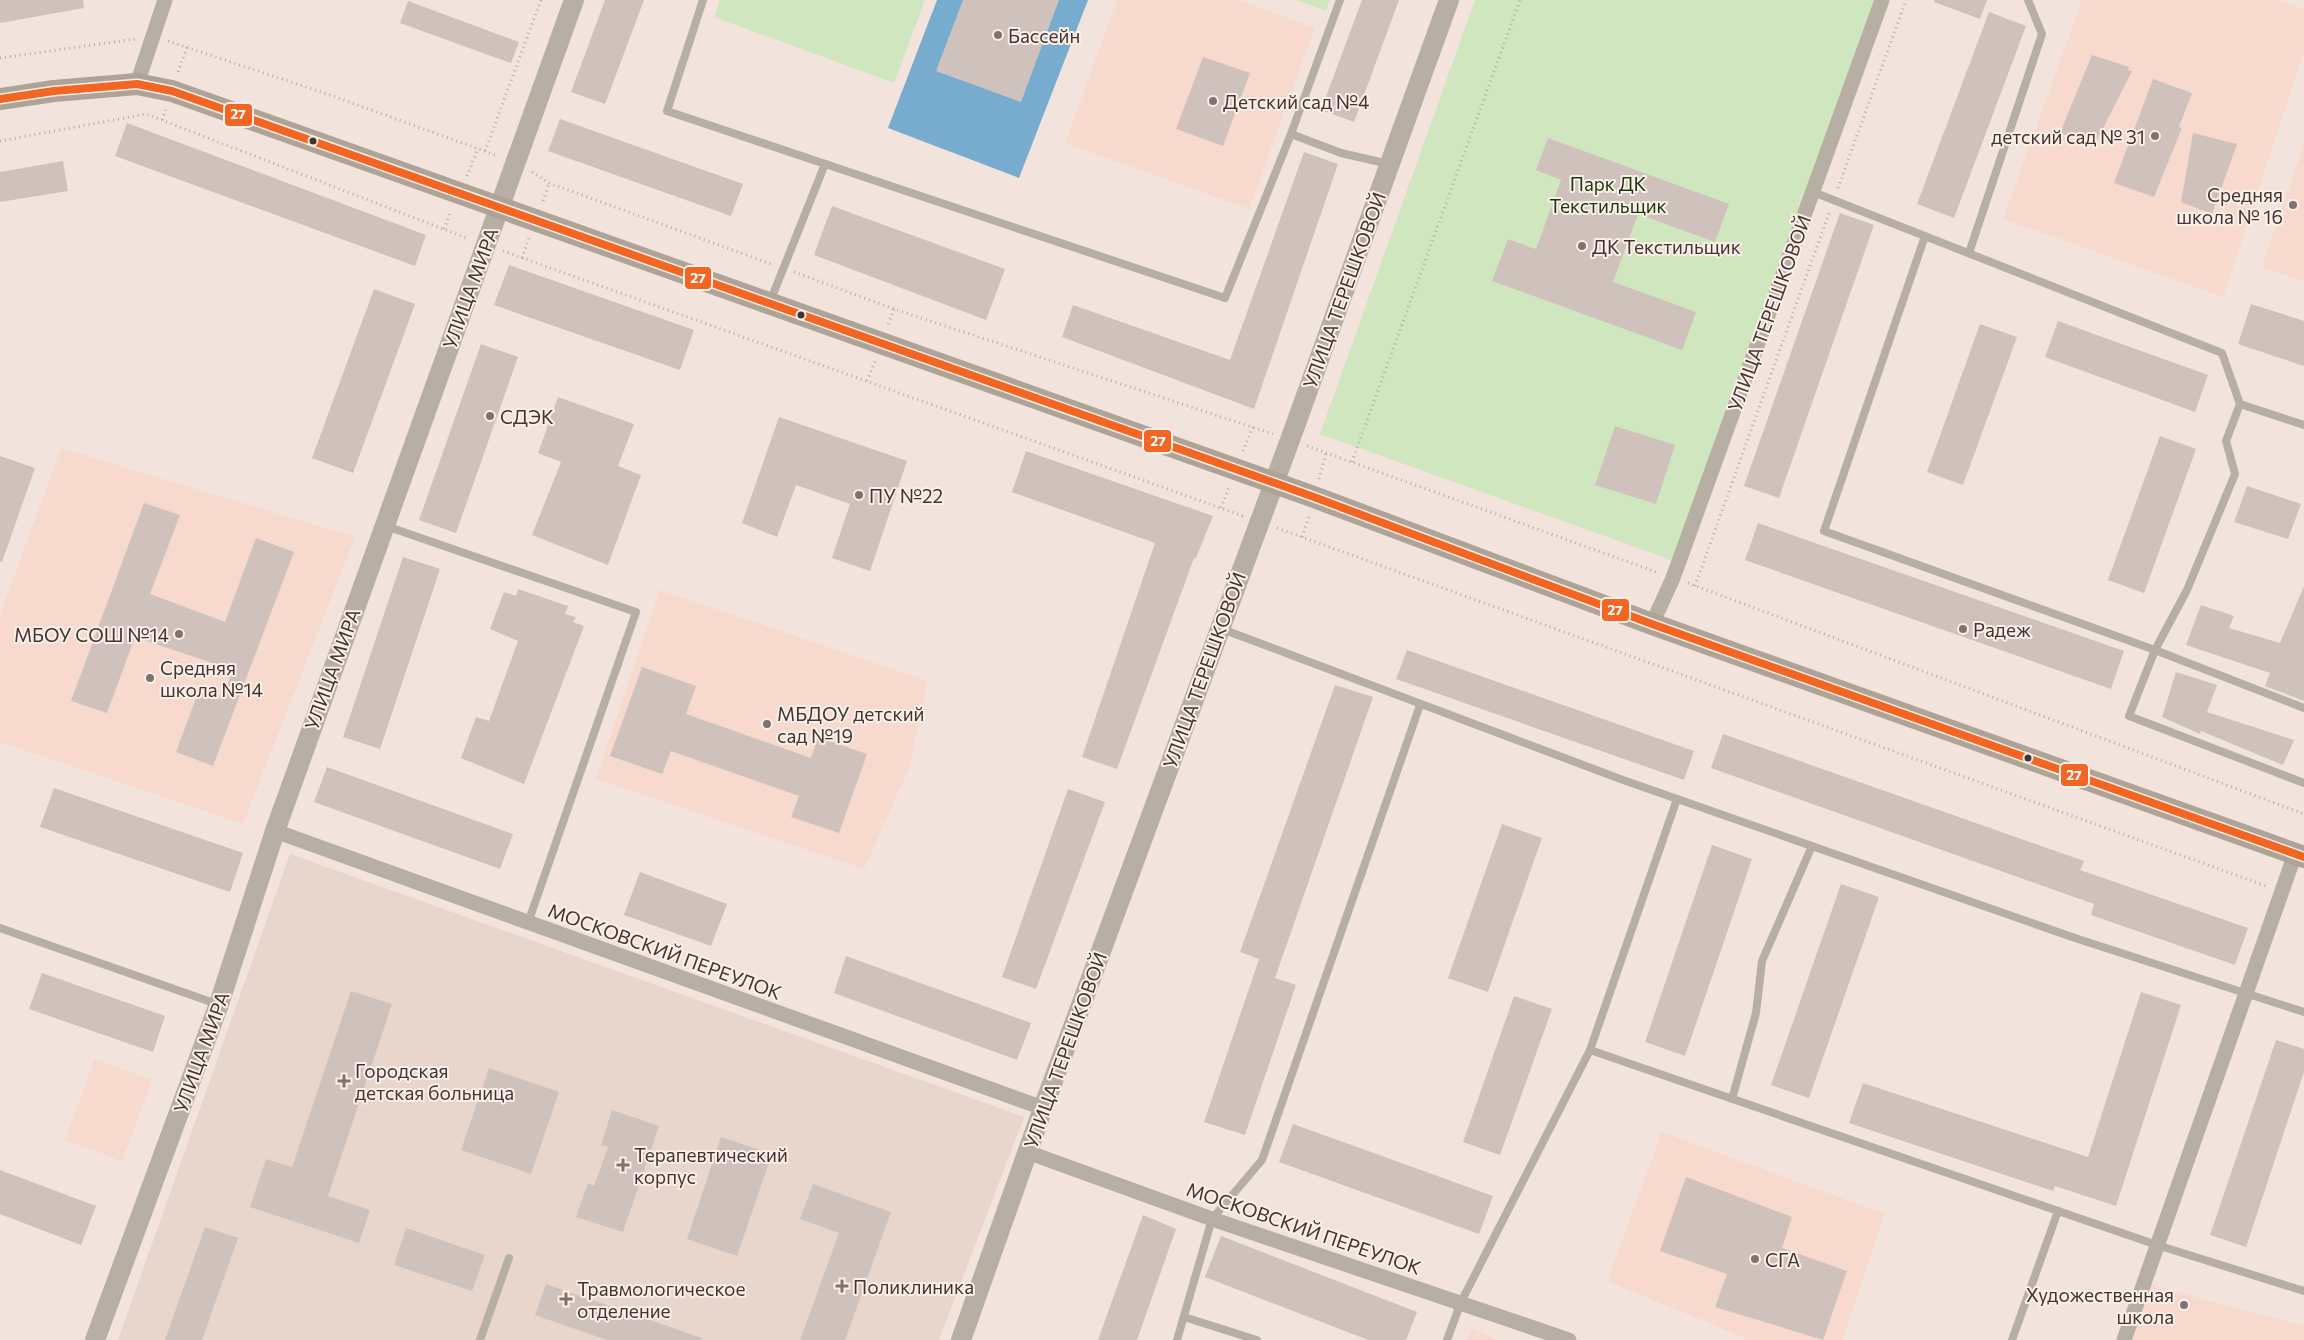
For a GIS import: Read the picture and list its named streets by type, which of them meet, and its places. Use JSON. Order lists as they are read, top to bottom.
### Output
{
  "streets": {
    "street": ["УЛИЦА МИРА", "УЛИЦА ТЕРЕШКОВОЙ", "МОСКОВСКИЙ ПЕРЕУЛОК"]
  },
  "crossings": [
    ["УЛИЦА МИРА", "МОСКОВСКИЙ ПЕРЕУЛОК"],
    ["УЛИЦА ТЕРЕШКОВОЙ", "МОСКОВСКИЙ ПЕРЕУЛОК"]
  ],
  "parks": ["Парк ДК Текстильщик"],
  "places": {
    "other": [
      "Бассейн",
      "Детский сад №4",
      "детский сад № 31",
      "Средняя школа № 16",
      "ДК Текстильщик",
      "СДЭК",
      "ПУ №22",
      "Радеж",
      "МБОУ СОШ №14",
      "Средняя школа №14",
      "МБДОУ детский сад №19",
      "СГА",
      "Художественная школа"
    ],
    "health": [
      "Городская детская больница",
      "Терапевтический корпус",
      "Поликлиника",
      "Травмологическое отделение"
    ]
  },
  "lines": ["transit line 27"]
}
